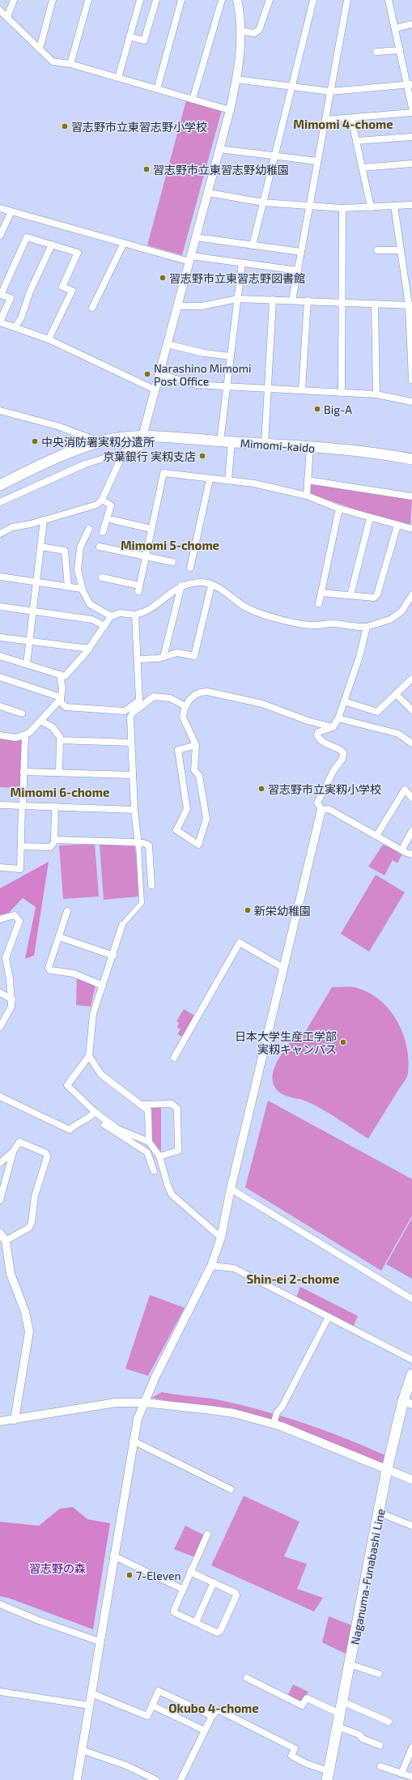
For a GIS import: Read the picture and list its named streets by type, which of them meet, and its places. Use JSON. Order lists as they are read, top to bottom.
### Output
{
  "streets": {
    "main road": ["Mimomi-kaido", "Naganuma-Funabashi Line"]
  },
  "districts": [
    "Mimomi 4-chome",
    "Mimomi 5-chome",
    "Mimomi 6-chome",
    "Shin-ei 2-chome",
    "Okubo 4-chome"
  ],
  "parks": ["習志野の森"],
  "places": [
    "習志野市立東習志野小学校",
    "習志野市立東習志野幼稚園",
    "習志野市立東習志野図書館",
    "Narashino Mimomi Post Office",
    "Big-A",
    "中央消防署実籾分遣所",
    "京葉銀行 実籾支店",
    "習志野市立実籾小学校",
    "新栄幼稚園",
    "日本大学生産工学部 実籾キャンパス",
    "7-Eleven"
  ]
}
